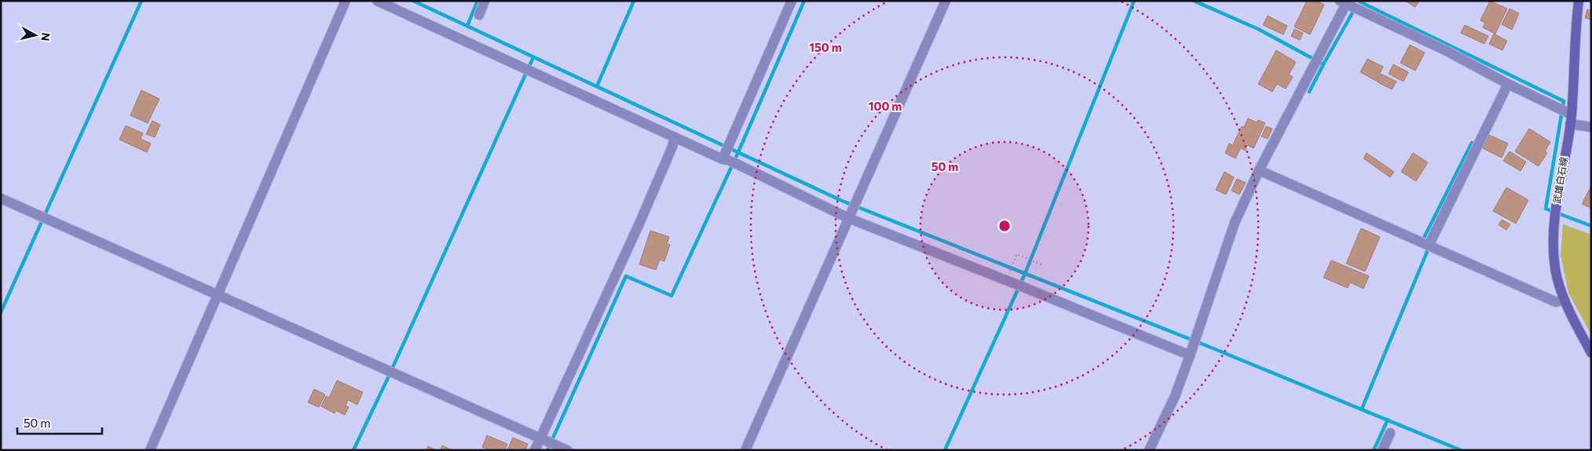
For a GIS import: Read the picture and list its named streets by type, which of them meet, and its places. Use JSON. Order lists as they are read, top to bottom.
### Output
{
  "streets": {
    "main road": ["武雄白石線"]
  },
  "scale_bar": "50 m",
  "north": "right",
  "rings": ["150 m", "100 m", "50 m"]
}
